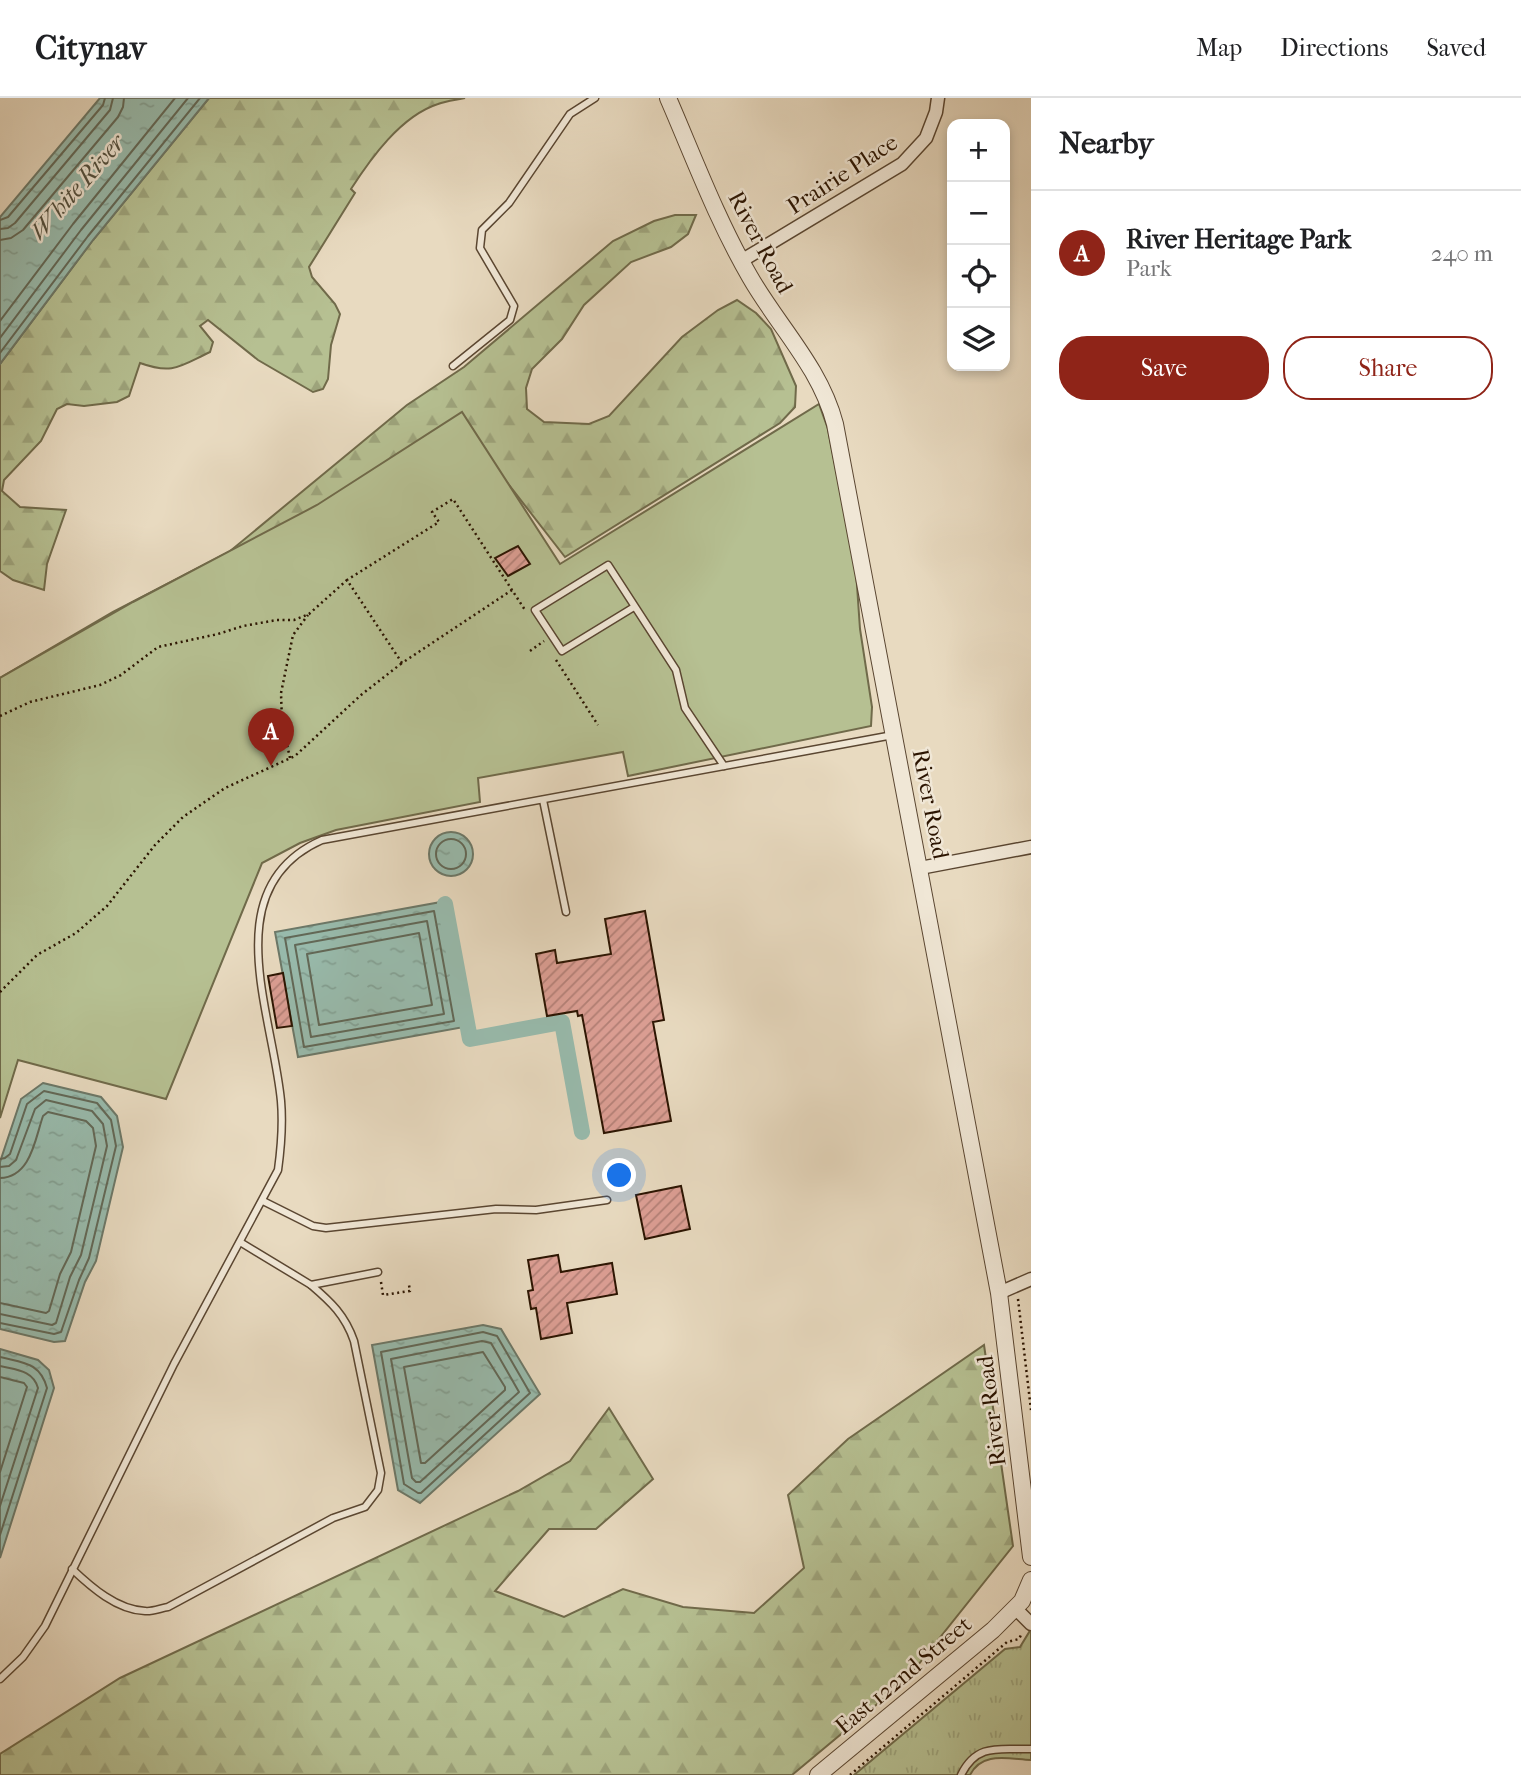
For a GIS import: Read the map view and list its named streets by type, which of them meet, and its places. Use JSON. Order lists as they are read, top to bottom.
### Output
{
  "streets": {
    "street": ["Prairie Place", "River Road", "East 122nd Street"]
  },
  "crossings": [
    ["Prairie Place", "River Road"]
  ],
  "water": ["White River"],
  "page": {
    "header": "Citynav",
    "nav": ["Map", "Directions", "Saved"],
    "heading": "Nearby",
    "map_buttons": ["+", "−"],
    "list": [
      {
        "mark": "A",
        "name": "River Heritage Park",
        "note": "Park",
        "value": "240 m"
      }
    ],
    "buttons": ["Save", "Share"],
    "pins": "A"
  }
}
